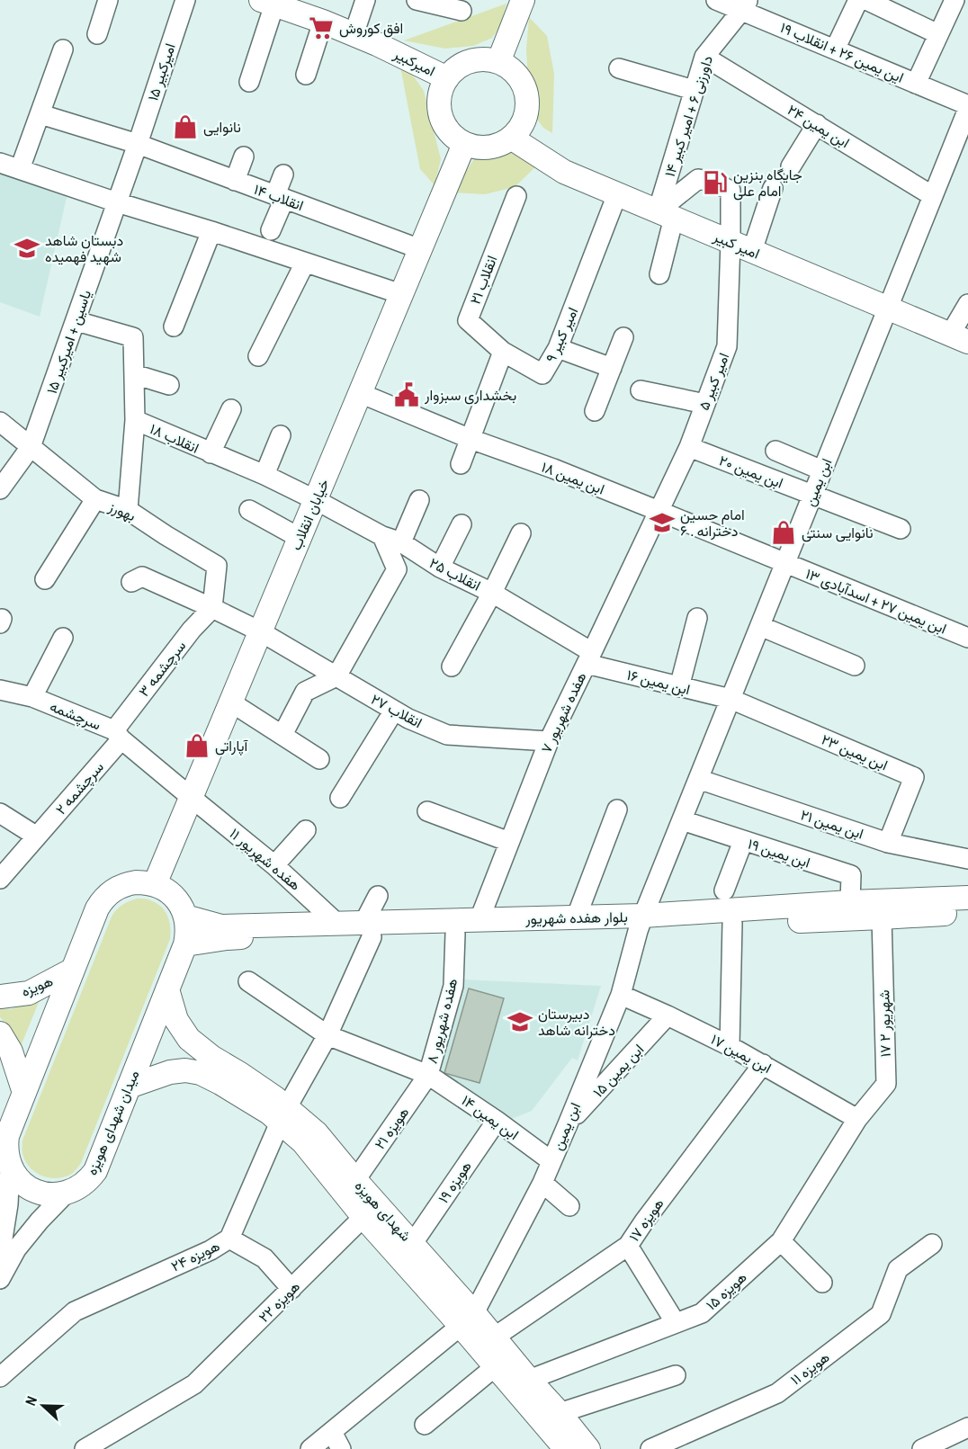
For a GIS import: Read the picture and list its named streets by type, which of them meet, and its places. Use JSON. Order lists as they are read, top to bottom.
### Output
{
  "streets": {
    "main road": [
      "امیرکبیر",
      "امیر کبیر",
      "خیابان انقلاب",
      "بلوار هفده شهریور",
      "هویزه",
      "میدان شهدای هویزه",
      "شهدای هویزه"
    ],
    "street": [
      "این یمین ۲۶ + انقلاب ۱۹",
      "امیرکبیر ۱۵",
      "داورزنی ۶ + امیر کبیر ۱۴",
      "ابن یمین ۲۴",
      "انقلاب ۱۴",
      "انقلاب ۲۱",
      "امیر کبیر ۹",
      "یاسین + امیرکبیر ۱۵",
      "امیر کبیر ۵",
      "انقلاب ۱۸",
      "ابن یمین ۲۰",
      "ابن یمین ۱۸",
      "ابن یمین",
      "بهورز",
      "انقلاب ۲۵",
      "ابن یمین ۲۷ + اسدآبادی ۱۳",
      "سرچشمه ۳",
      "ابن یمین ۱۶",
      "انقلاب ۲۷",
      "هفده شهریور ۷",
      "سرچشمه",
      "ابن یمین ۲۳",
      "سرچشمه ۲",
      "ابن یمین ۲۱",
      "ابن یمین ۱۹",
      "هفده شهریور ۱۱",
      "هفده شهریور ۸",
      "۱۷ شهریور ۲",
      "ابن یمین ۱۷",
      "ابن یمین ۱۵",
      "ابن یمین ۱۴",
      "هویزه ۲۱",
      "هویزه ۱۹",
      "هویزه ۱۷",
      "هویزه ۲۴",
      "هویزه ۱۵",
      "هویزه ۲۲",
      "هویزه ۱۱"
    ]
  },
  "crossings": [
    ["این یمین ۲۶ + انقلاب ۱۹", "داورزنی ۶ + امیر کبیر ۱۴"],
    ["این یمین ۲۶ + انقلاب ۱۹", "ابن یمین"],
    ["امیرکبیر", "امیر کبیر"],
    ["امیرکبیر", "خیابان انقلاب"],
    ["امیرکبیر ۱۵", "انقلاب ۱۴"],
    ["امیرکبیر ۱۵", "یاسین + امیرکبیر ۱۵"],
    ["داورزنی ۶ + امیر کبیر ۱۴", "ابن یمین ۲۴"],
    ["داورزنی ۶ + امیر کبیر ۱۴", "امیر کبیر"],
    ["داورزنی ۶ + امیر کبیر ۱۴", "امیر کبیر ۵"],
    ["ابن یمین ۲۴", "ابن یمین"],
    ["انقلاب ۱۴", "یاسین + امیرکبیر ۱۵"],
    ["انقلاب ۱۴", "خیابان انقلاب"],
    ["امیر کبیر", "امیر کبیر ۹"],
    ["امیر کبیر", "امیر کبیر ۵"],
    ["امیر کبیر", "ابن یمین"],
    ["امیر کبیر", "خیابان انقلاب"],
    ["انقلاب ۲۱", "امیر کبیر ۹"],
    ["یاسین + امیرکبیر ۱۵", "انقلاب ۱۸"],
    ["یاسین + امیرکبیر ۱۵", "بهورز"],
    ["امیر کبیر ۵", "ابن یمین ۲۰"],
    ["امیر کبیر ۵", "ابن یمین ۱۸"],
    ["امیر کبیر ۵", "هفده شهریور ۷"],
    ["انقلاب ۱۸", "خیابان انقلاب"],
    ["انقلاب ۱۸", "انقلاب ۲۵"],
    ["ابن یمین ۲۰", "ابن یمین"],
    ["ابن یمین ۱۸", "ابن یمین"],
    ["ابن یمین ۱۸", "خیابان انقلاب"],
    ["ابن یمین ۱۸", "ابن یمین ۲۷ + اسدآبادی ۱۳"],
    ["ابن یمین ۱۸", "هفده شهریور ۷"],
    ["ابن یمین", "ابن یمین ۲۷ + اسدآبادی ۱۳"],
    ["ابن یمین", "ابن یمین ۱۶"],
    ["ابن یمین", "ابن یمین ۲۳"],
    ["ابن یمین", "ابن یمین ۲۱"],
    ["ابن یمین", "ابن یمین ۱۹"],
    ["ابن یمین", "بلوار هفده شهریور"],
    ["ابن یمین", "ابن یمین ۱۷"],
    ["ابن یمین", "ابن یمین ۱۵"],
    ["ابن یمین", "ابن یمین ۱۴"],
    ["ابن یمین", "شهدای هویزه"],
    ["بهورز", "سرچشمه ۳"],
    ["بهورز", "انقلاب ۲۷"],
    ["خیابان انقلاب", "انقلاب ۲۵"],
    ["خیابان انقلاب", "انقلاب ۲۷"],
    ["خیابان انقلاب", "سرچشمه"],
    ["خیابان انقلاب", "هفده شهریور ۱۱"],
    ["انقلاب ۲۵", "ابن یمین ۱۶"],
    ["انقلاب ۲۵", "هفده شهریور ۷"],
    ["سرچشمه ۳", "انقلاب ۲۷"],
    ["سرچشمه ۳", "سرچشمه"],
    ["سرچشمه ۳", "سرچشمه ۲"],
    ["ابن یمین ۱۶", "هفده شهریور ۷"],
    ["ابن یمین ۱۶", "ابن یمین ۲۳"],
    ["انقلاب ۲۷", "هفده شهریور ۷"],
    ["هفده شهریور ۷", "بلوار هفده شهریور"],
    ["سرچشمه", "سرچشمه ۲"],
    ["سرچشمه", "هفده شهریور ۱۱"],
    ["ابن یمین ۲۳", "ابن یمین ۲۱"],
    ["ابن یمین ۱۹", "بلوار هفده شهریور"],
    ["هفده شهریور ۱۱", "بلوار هفده شهریور"],
    ["بلوار هفده شهریور", "هفده شهریور ۸"],
    ["بلوار هفده شهریور", "۱۷ شهریور ۲"],
    ["بلوار هفده شهریور", "میدان شهدای هویزه"],
    ["بلوار هفده شهریور", "هویزه ۲۴"],
    ["هفده شهریور ۸", "ابن یمین ۱۴"],
    ["هفده شهریور ۸", "هویزه ۲۱"],
    ["۱۷ شهریور ۲", "ابن یمین ۱۷"],
    ["۱۷ شهریور ۲", "هویزه ۱۵"],
    ["ابن یمین ۱۷", "ابن یمین ۱۵"],
    ["ابن یمین ۱۷", "هویزه ۱۷"],
    ["ابن یمین ۱۷", "هویزه ۱۵"],
    ["ابن یمین ۱۴", "هویزه ۲۱"],
    ["ابن یمین ۱۴", "هویزه ۱۹"],
    ["ابن یمین ۱۴", "هویزه ۲۴"],
    ["میدان شهدای هویزه", "شهدای هویزه"],
    ["هویزه ۲۱", "شهدای هویزه"],
    ["هویزه ۱۹", "شهدای هویزه"],
    ["شهدای هویزه", "هویزه ۱۷"],
    ["شهدای هویزه", "هویزه ۲۴"],
    ["شهدای هویزه", "هویزه ۱۵"],
    ["شهدای هویزه", "هویزه ۲۲"]
  ],
  "places": {
    "supermarket": ["افق کوروش"],
    "shop": ["نانوایی", "نانوایی سنتی", "آپاراتی"],
    "fuel station": ["جایگاه بنزین امام علی"],
    "school or university": ["دبستان شاهد شهید فهمیده", "امام حسین ۶ . دخترانه", "دبیرستان دخترانه شاهد"],
    "public building": ["بخشداری سبزوار"]
  },
  "north": "left"
}
